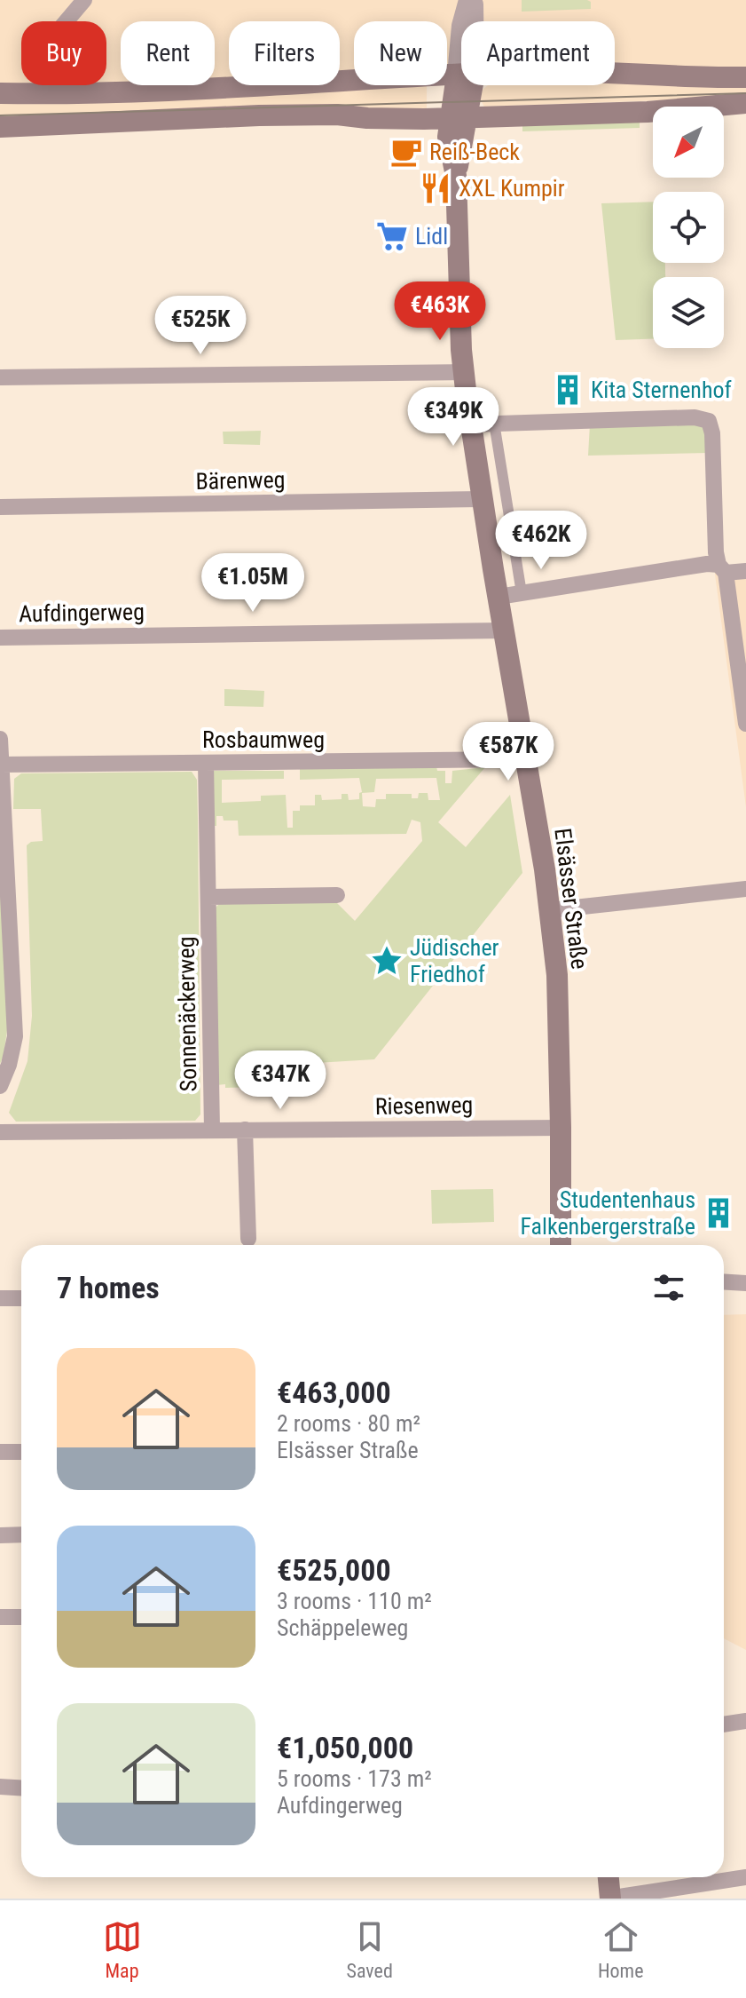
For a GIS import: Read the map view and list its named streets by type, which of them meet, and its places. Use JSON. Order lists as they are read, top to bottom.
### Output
{
  "streets": {
    "main road": ["Elsässer Straße"],
    "street": [
      "Bärenweg",
      "Aufdingerweg",
      "Rosbaumweg",
      "Sonnenäckerweg",
      "Riesenweg"
    ]
  },
  "crossings": [
    ["Bärenweg", "Elsässer Straße"],
    ["Aufdingerweg", "Elsässer Straße"],
    ["Rosbaumweg", "Elsässer Straße"],
    ["Rosbaumweg", "Sonnenäckerweg"],
    ["Elsässer Straße", "Riesenweg"],
    ["Sonnenäckerweg", "Riesenweg"]
  ],
  "places": {
    "cafe": ["Reiß-Beck"],
    "restaurant": ["XXL Kumpir"],
    "supermarket": ["Lidl"],
    "building": ["Kita Sternenhof", "Studentenhaus Falkenbergerstraße"],
    "place": ["Jüdischer Friedhof"]
  },
  "north": "bottom left",
  "page": {
    "chip": [
      "Buy",
      "Rent",
      "Filters",
      "New",
      "Apartment"
    ],
    "price": [
      "€463K",
      "€525K",
      "€349K",
      "€462K",
      "€1.05M",
      "€587K",
      "€347K"
    ],
    "heading": "7 homes",
    "list": [
      {
        "name": "€463,000",
        "note": "2 rooms · 80 m² · Elsässer Straße"
      },
      {
        "name": "€525,000",
        "note": "3 rooms · 110 m² · Schäppeleweg"
      },
      {
        "name": "€1,050,000",
        "note": "5 rooms · 173 m² · Aufdingerweg"
      }
    ],
    "tabs": ["Map", "Saved", "Home"]
  }
}
